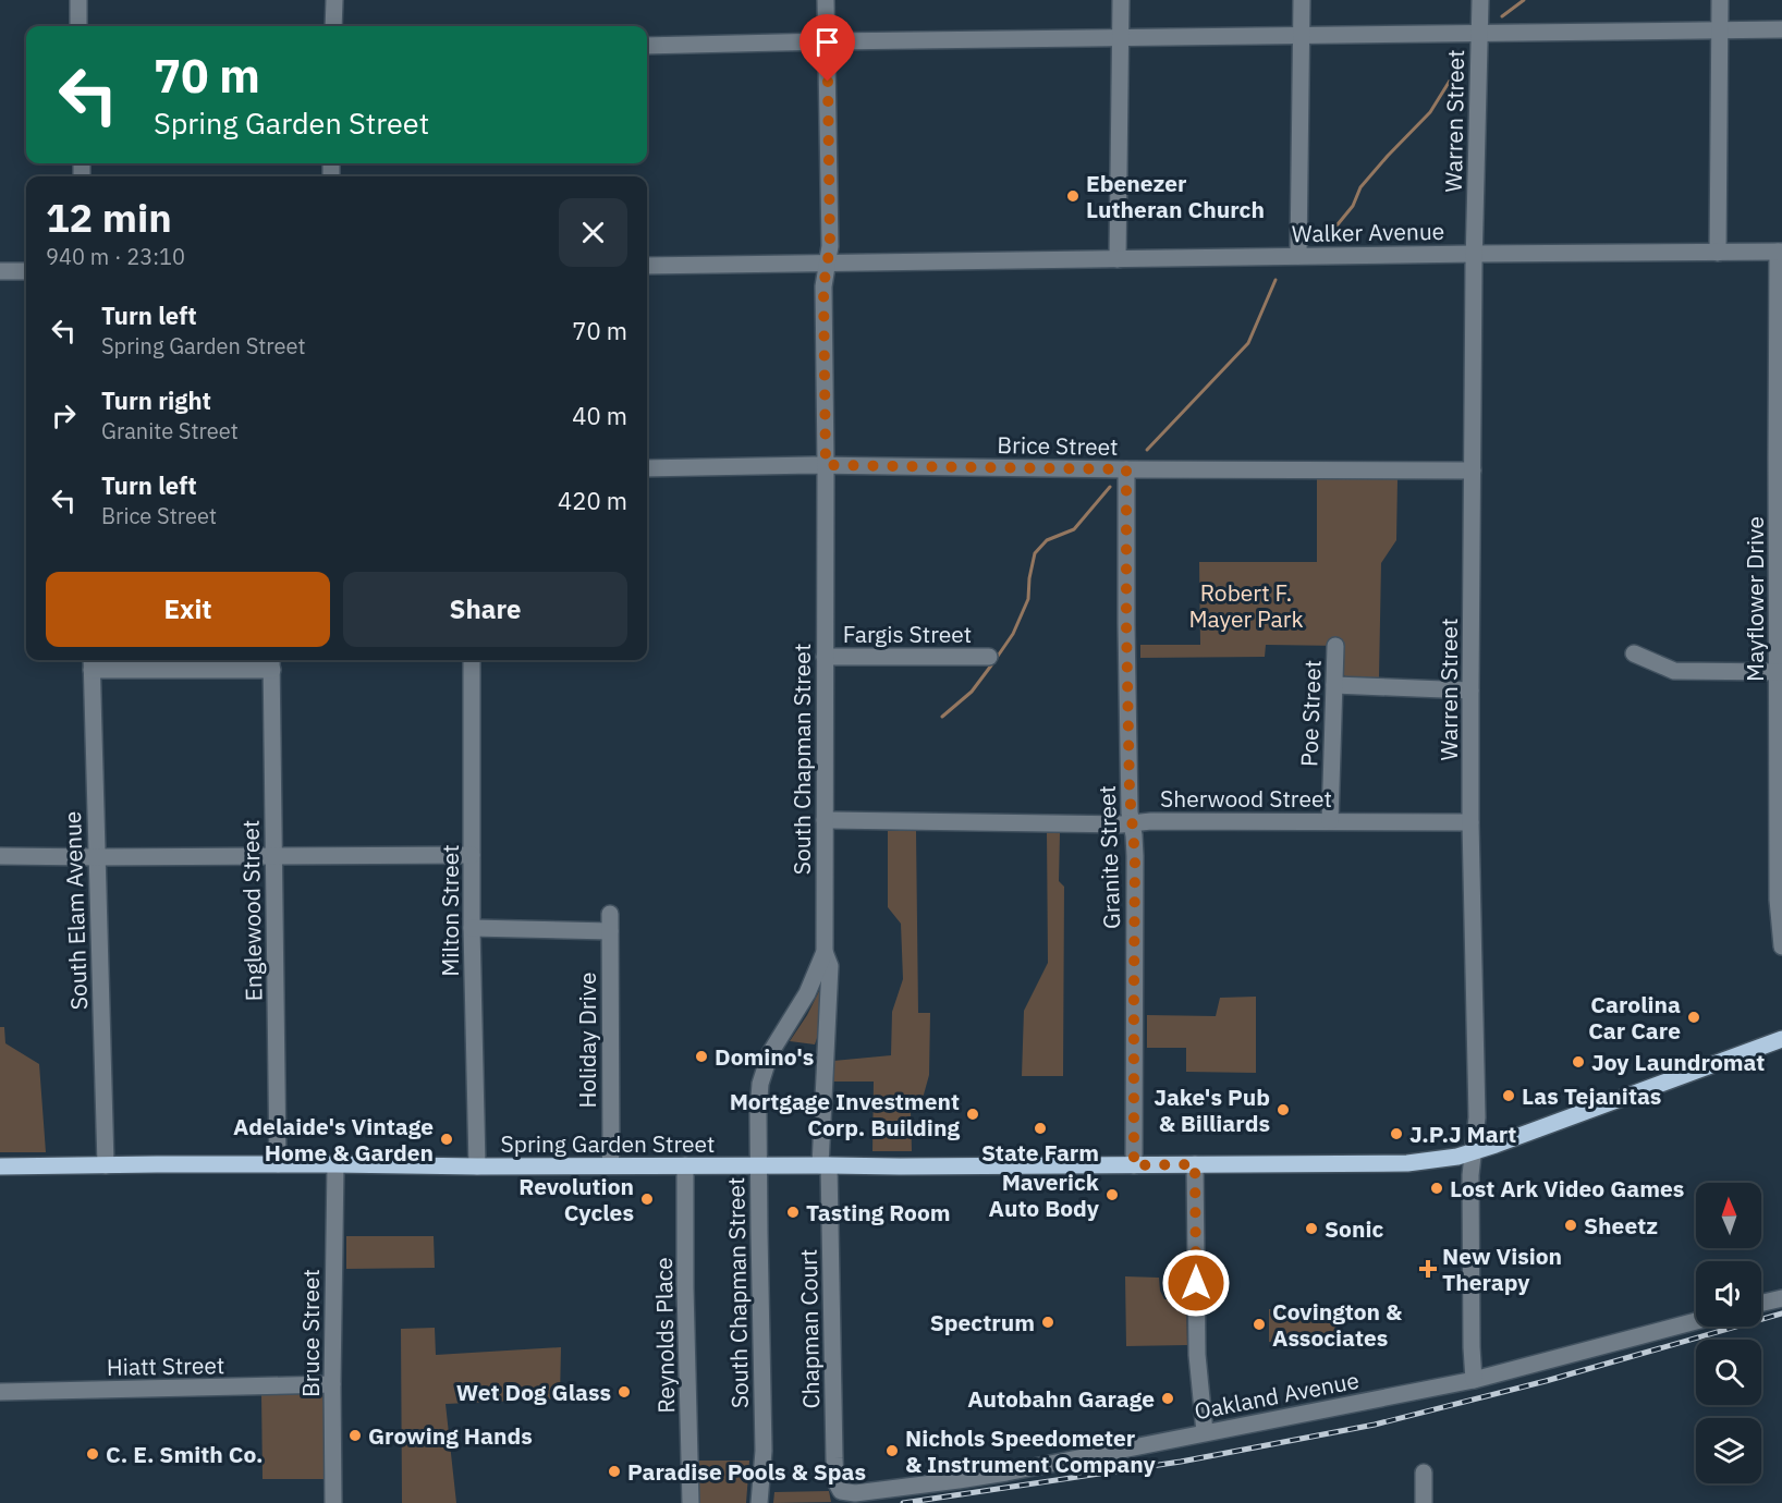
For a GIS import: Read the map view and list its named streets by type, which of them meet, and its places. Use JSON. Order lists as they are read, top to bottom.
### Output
{
  "streets": {
    "main road": ["Spring Garden Street"],
    "street": [
      "Warren Street",
      "Walker Avenue",
      "Brice Street",
      "Mayflower Drive",
      "Fargis Street",
      "Poe Street",
      "South Chapman Street",
      "Sherwood Street",
      "Granite Street",
      "South Elam Avenue",
      "Englewood Street",
      "Milton Street",
      "Holiday Drive",
      "Chapman Court",
      "Bruce Street",
      "Reynolds Place",
      "Hiatt Street",
      "Oakland Avenue"
    ]
  },
  "crossings": [
    ["Warren Street", "Walker Avenue"],
    ["Warren Street", "Brice Street"],
    ["Warren Street", "Sherwood Street"],
    ["Warren Street", "Spring Garden Street"],
    ["Warren Street", "Oakland Avenue"],
    ["Walker Avenue", "Mayflower Drive"],
    ["Walker Avenue", "South Chapman Street"],
    ["Brice Street", "South Chapman Street"],
    ["Brice Street", "Granite Street"],
    ["Fargis Street", "South Chapman Street"],
    ["Poe Street", "Sherwood Street"],
    ["South Chapman Street", "Sherwood Street"],
    ["South Chapman Street", "Spring Garden Street"],
    ["South Chapman Street", "Chapman Court"],
    ["Sherwood Street", "Granite Street"],
    ["Granite Street", "Spring Garden Street"],
    ["South Elam Avenue", "Spring Garden Street"],
    ["Englewood Street", "Spring Garden Street"],
    ["Milton Street", "Spring Garden Street"],
    ["Holiday Drive", "Spring Garden Street"],
    ["Spring Garden Street", "Chapman Court"],
    ["Spring Garden Street", "Bruce Street"],
    ["Spring Garden Street", "Reynolds Place"],
    ["Chapman Court", "Oakland Avenue"],
    ["Bruce Street", "Hiatt Street"]
  ],
  "parks": ["Robert F. Mayer Park"],
  "places": {
    "other": [
      "Ebenezer Lutheran Church",
      "Carolina Car Care",
      "Domino's",
      "Joy Laundromat",
      "Las Tejanitas",
      "Jake's Pub & Billiards",
      "Mortgage Investment Corp. Building",
      "State Farm",
      "J.P.J Mart",
      "Adelaide's Vintage Home & Garden",
      "Lost Ark Video Games",
      "Maverick Auto Body",
      "Revolution Cycles",
      "Tasting Room",
      "Sheetz",
      "Sonic",
      "Spectrum",
      "Covington & Associates",
      "Wet Dog Glass",
      "Autobahn Garage",
      "Growing Hands",
      "Nichols Speedometer & Instrument Company",
      "C. E. Smith Co.",
      "Paradise Pools & Spas"
    ],
    "health": ["New Vision Therapy"]
  },
  "north": "top",
  "page": {
    "turn": ["70 m", "Spring Garden Street"],
    "heading": ["12 min", "940 m · 23:10"],
    "list": [
      {
        "name": "Turn left",
        "note": "Spring Garden Street",
        "value": "70 m"
      },
      {
        "name": "Turn right",
        "note": "Granite Street",
        "value": "40 m"
      },
      {
        "name": "Turn left",
        "note": "Brice Street",
        "value": "420 m"
      }
    ],
    "buttons": ["Exit", "Share"]
  }
}
